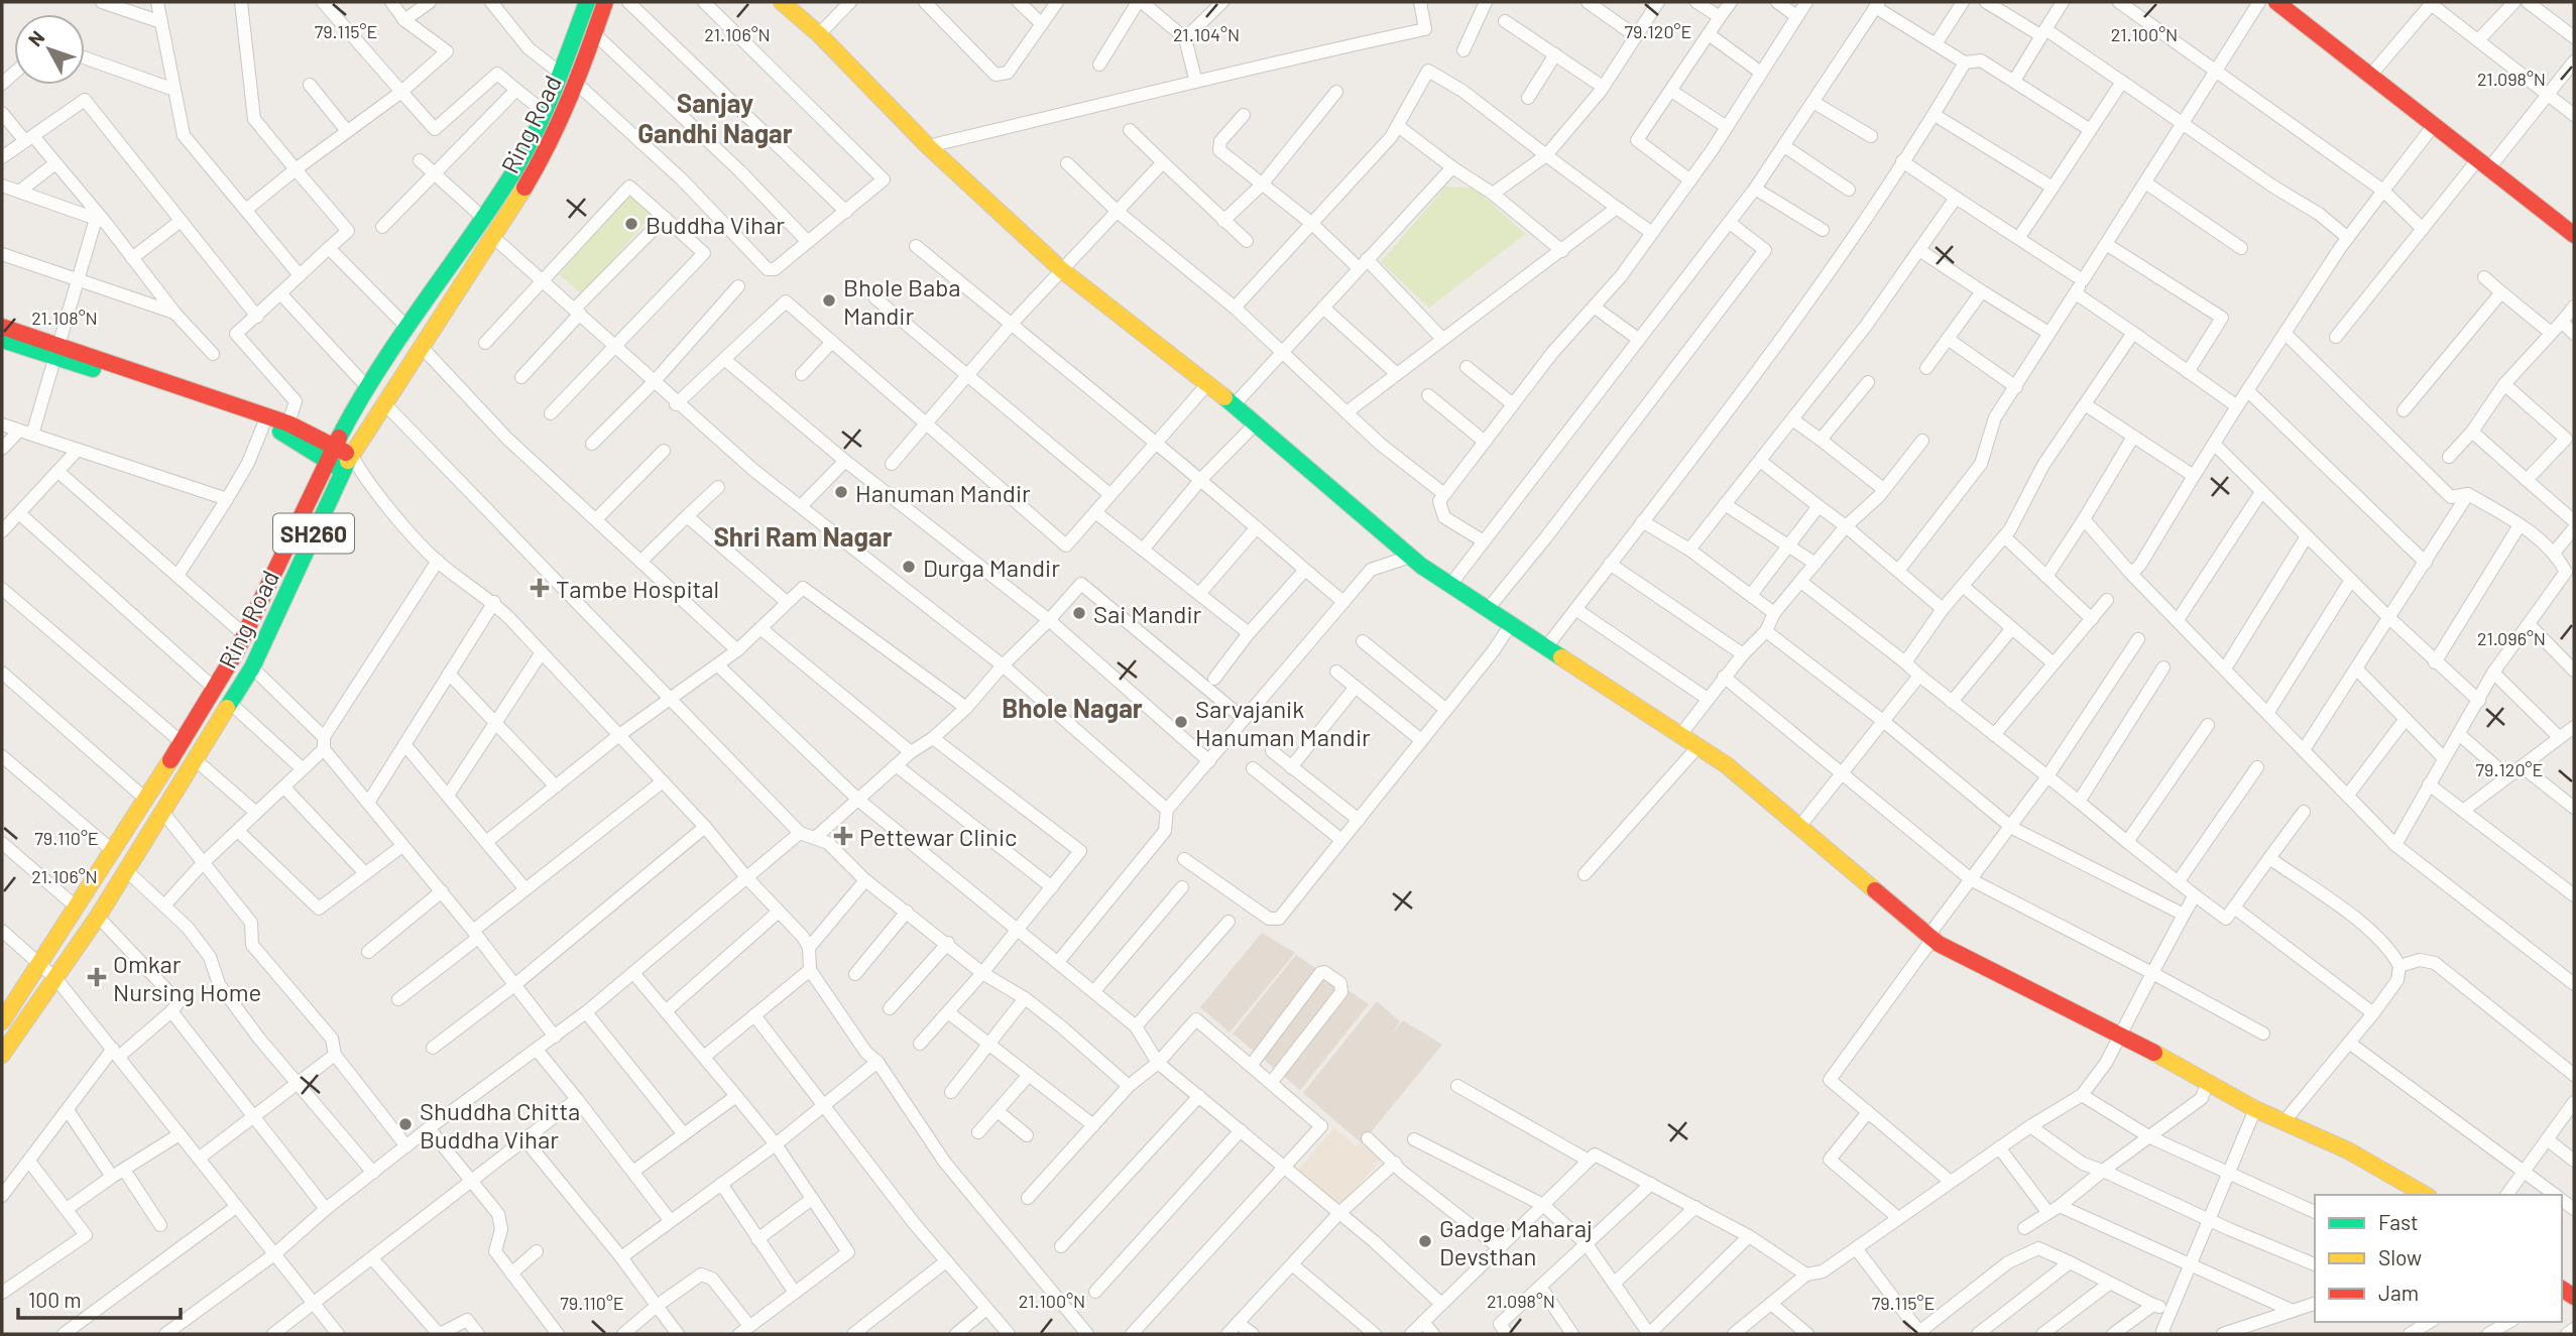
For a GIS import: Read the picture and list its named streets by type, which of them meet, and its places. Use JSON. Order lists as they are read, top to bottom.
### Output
{
  "streets": {
    "main road": ["Ring Road", "SH260"]
  },
  "districts": ["Sanjay Gandhi Nagar", "Shri Ram Nagar", "Bhole Nagar"],
  "places": {
    "other": [
      "Buddha Vihar",
      "Bhole Baba Mandir",
      "Hanuman Mandir",
      "Durga Mandir",
      "Sai Mandir",
      "Sarvajanik Hanuman Mandir",
      "Shuddha Chitta Buddha Vihar",
      "Gadge Maharaj Devsthan"
    ],
    "health": ["Tambe Hospital", "Pettewar Clinic", "Omkar Nursing Home"]
  },
  "legend": ["Fast", "Slow", "Jam"],
  "scale_bar": "100 m",
  "north": "top left",
  "coordinates": [
    "79.115°E",
    "79.120°E",
    "21.106°N",
    "21.104°N",
    "21.100°N",
    "21.098°N",
    "21.108°N",
    "21.096°N",
    "79.110°E"
  ]
}
